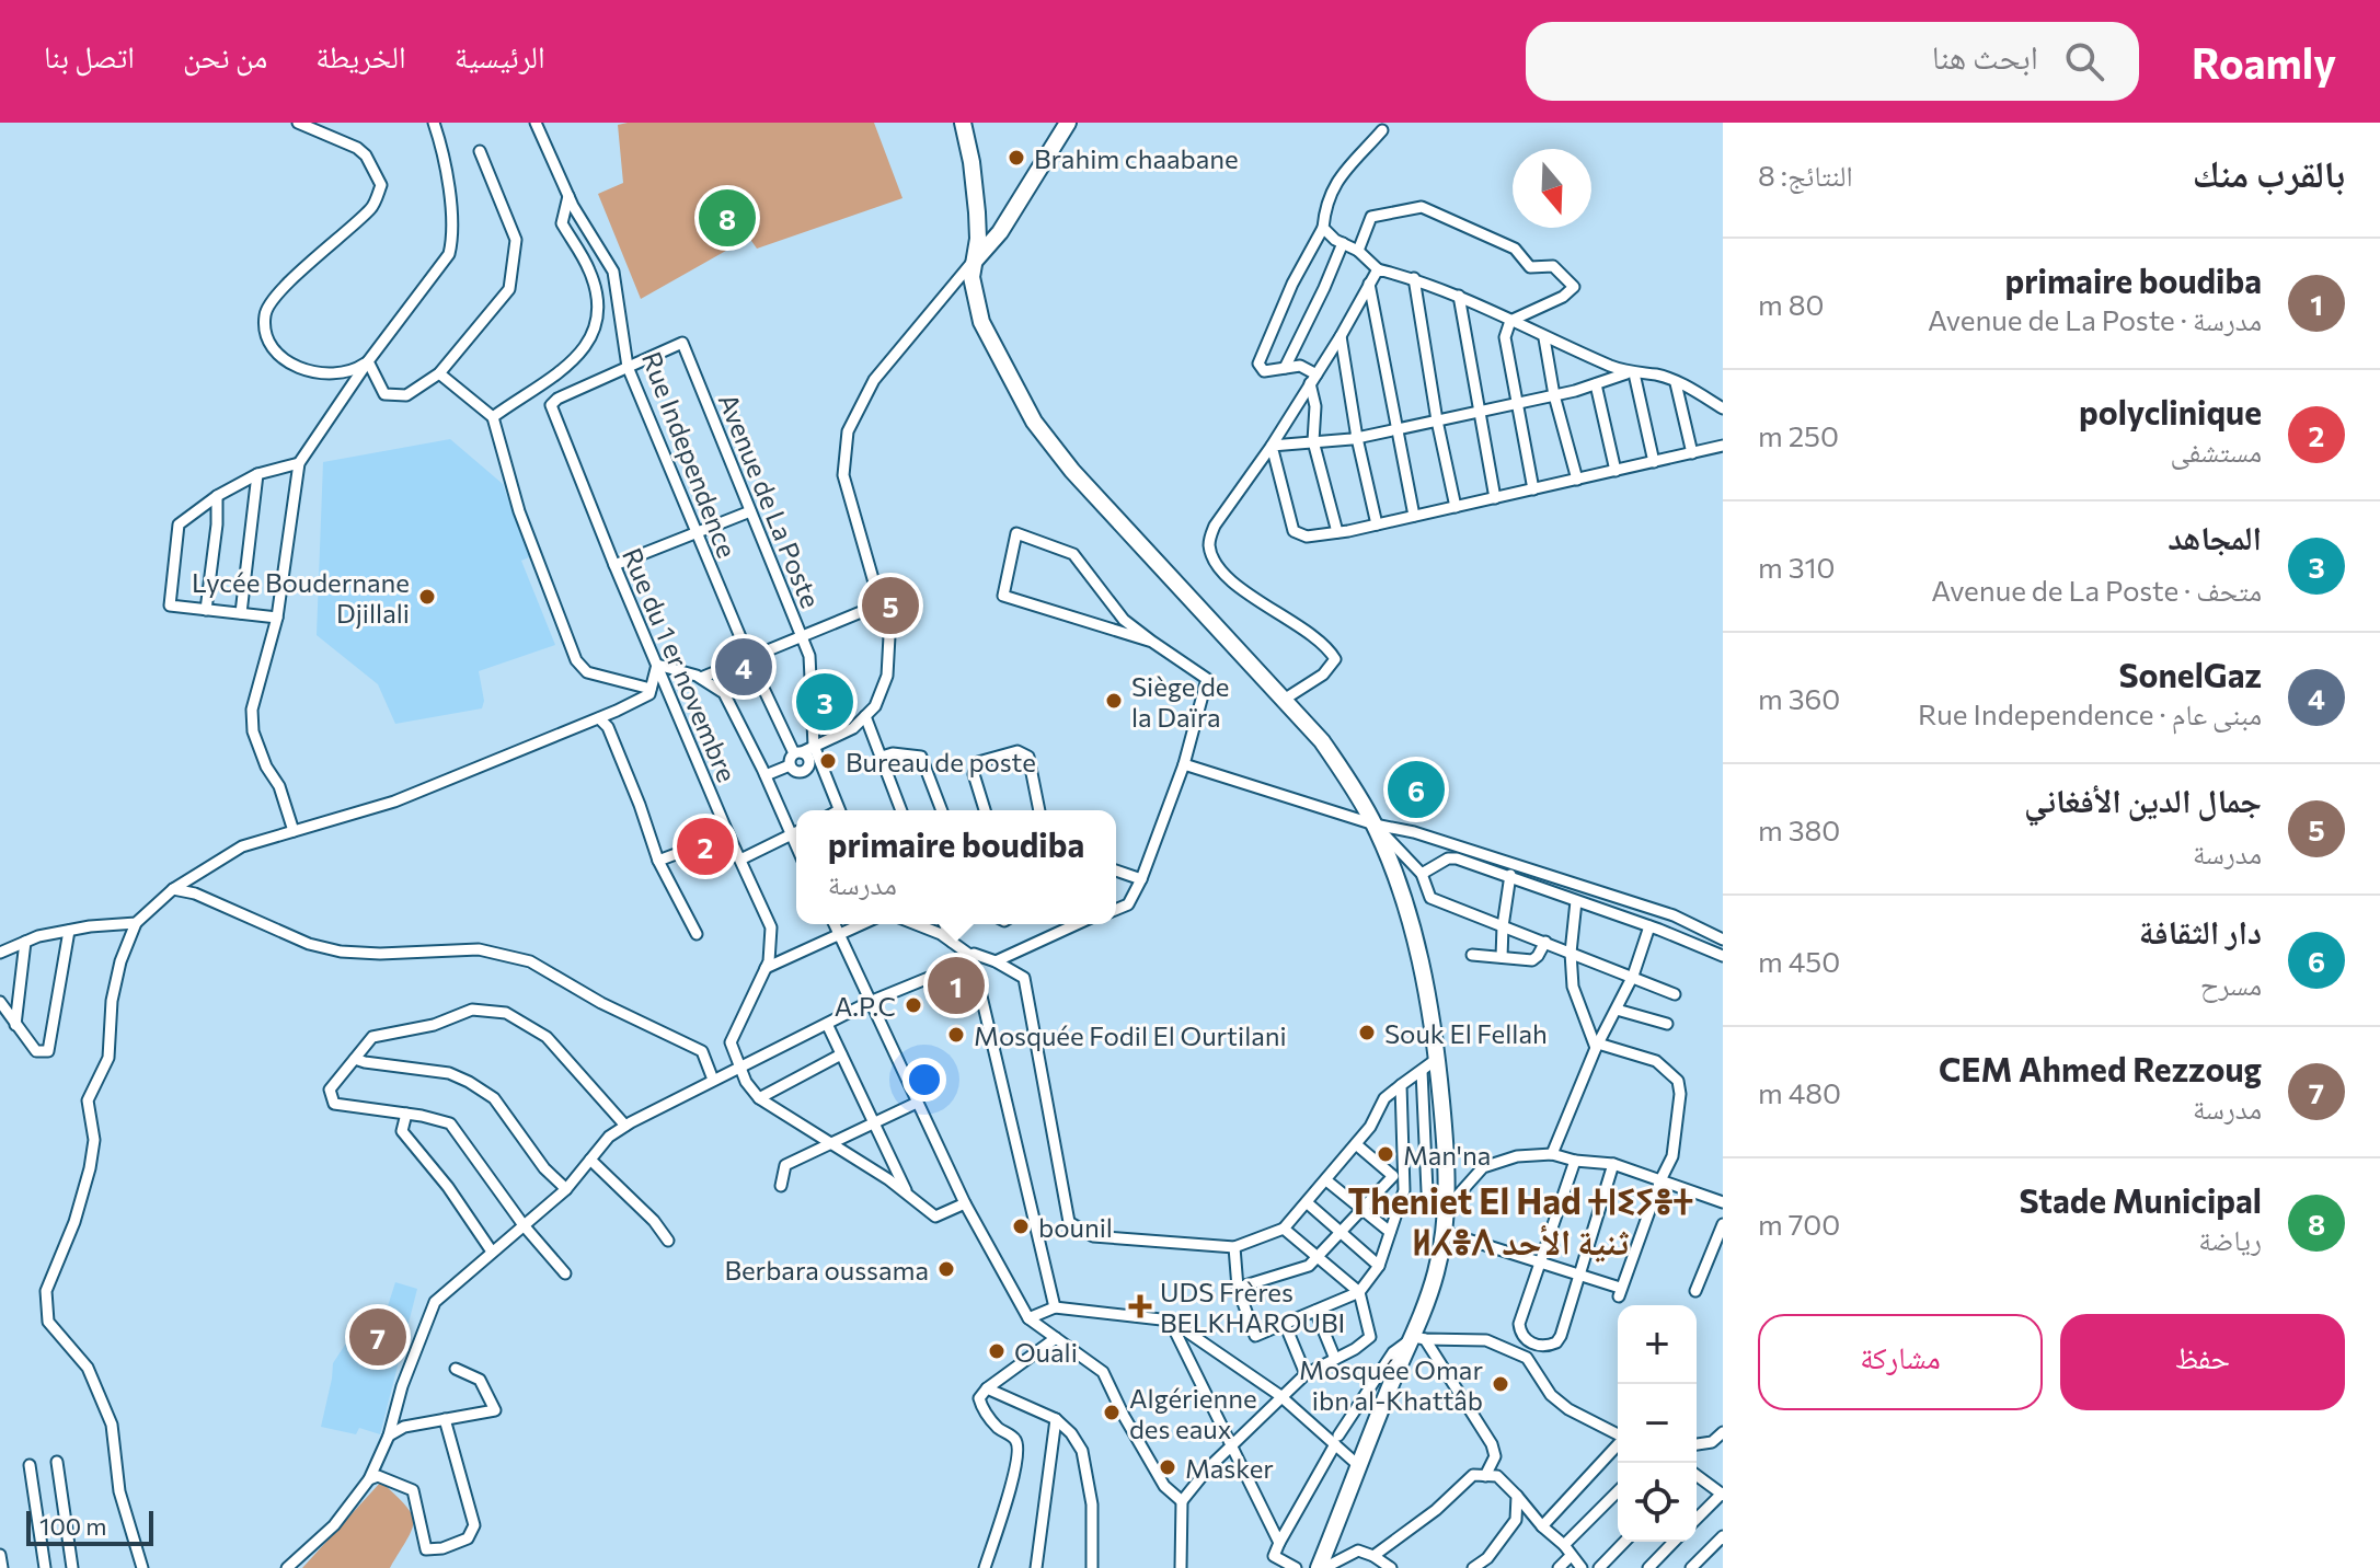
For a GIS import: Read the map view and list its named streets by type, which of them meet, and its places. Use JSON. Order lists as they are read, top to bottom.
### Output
{
  "streets": {
    "street": ["Rue Independence", "Avenue de La Poste", "Rue du 1 er novembre"]
  },
  "crossings": [
    ["Rue Independence", "Avenue de La Poste"],
    ["Avenue de La Poste", "Rue du 1 er novembre"]
  ],
  "districts": ["Theniet El Had ⵜⵏⵉⵢⴻⵜ ⵍⵃⴻⴷ ثنية الأحد"],
  "places": {
    "other": [
      "Brahim chaabane",
      "Lycée Boudernane Djillali",
      "Siège de la Daïra",
      "Bureau de poste",
      "A.P.C",
      "Souk El Fellah",
      "Mosquée Fodil El Ourtilani",
      "Man'na",
      "bounil",
      "Berbara oussama",
      "Ouali",
      "Mosquée Omar ibn al-Khattâb",
      "Algérienne des eaux",
      "Masker"
    ],
    "health": ["UDS Frères BELKHAROUBI"]
  },
  "scale_bar": "100 m",
  "north": "bottom",
  "page": {
    "header": "Roamly",
    "search": "ابحث هنا",
    "nav": [
      "الرئيسية",
      "الخريطة",
      "من نحن",
      "اتصل بنا"
    ],
    "heading": ["بالقرب منك", "النتائج: 8"],
    "pins": [
      "8",
      "5",
      "4",
      "3",
      "6",
      "2",
      "1",
      "7"
    ],
    "list": [
      {
        "mark": "1",
        "name": "primaire boudiba",
        "note": "مدرسة · Avenue de La Poste",
        "value": "80 m"
      },
      {
        "mark": "2",
        "name": "polyclinique",
        "note": "مستشفى",
        "value": "250 m"
      },
      {
        "mark": "3",
        "name": "المجاهد",
        "note": "متحف · Avenue de La Poste",
        "value": "310 m"
      },
      {
        "mark": "4",
        "name": "SonelGaz",
        "note": "مبنى عام · Rue Independence",
        "value": "360 m"
      },
      {
        "mark": "5",
        "name": "جمال الدين الأفغاني",
        "note": "مدرسة",
        "value": "380 m"
      },
      {
        "mark": "6",
        "name": "دار الثقافة",
        "note": "مسرح",
        "value": "450 m"
      },
      {
        "mark": "7",
        "name": "CEM Ahmed Rezzoug",
        "note": "مدرسة",
        "value": "480 m"
      },
      {
        "mark": "8",
        "name": "Stade Municipal",
        "note": "رياضة",
        "value": "700 m"
      }
    ],
    "popup": ["primaire boudiba", "مدرسة"],
    "buttons": ["حفظ", "مشاركة"],
    "map_buttons": ["+", "−"],
    "scale": "100 m"
  }
}
